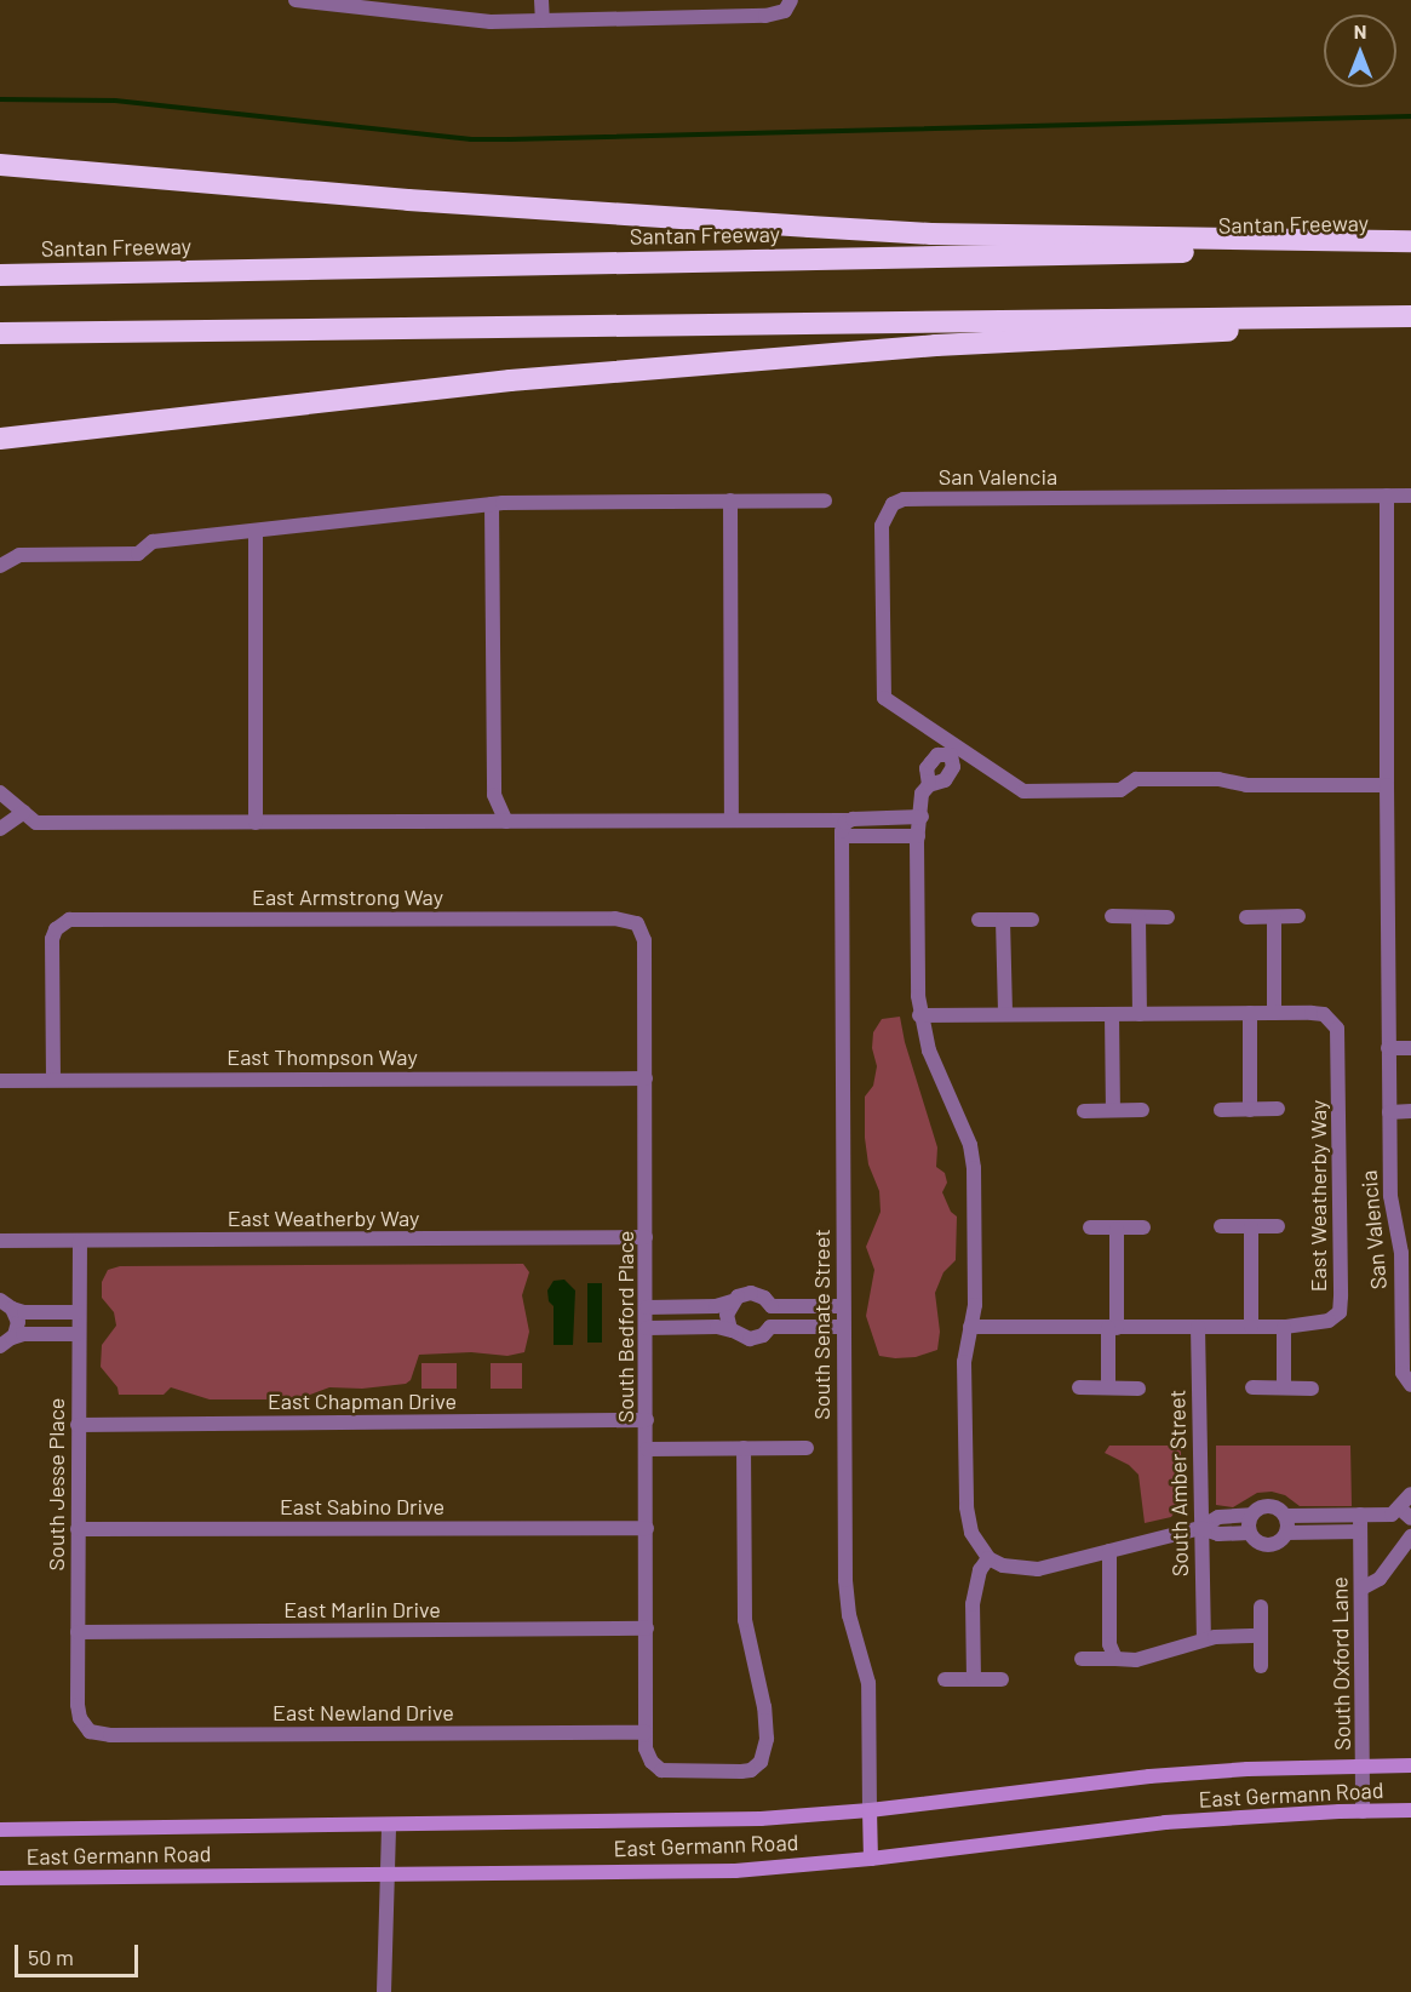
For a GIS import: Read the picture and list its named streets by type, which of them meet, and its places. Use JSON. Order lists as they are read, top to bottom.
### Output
{
  "streets": {
    "highway": ["Santan Freeway"],
    "main road": ["East Germann Road"],
    "street": [
      "San Valencia",
      "East Armstrong Way",
      "East Thompson Way",
      "East Weatherby Way",
      "South Senate Street",
      "South Bedford Place",
      "East Chapman Drive",
      "South Amber Street",
      "South Jesse Place",
      "East Sabino Drive",
      "East Marlin Drive",
      "South Oxford Lane",
      "East Newland Drive"
    ]
  },
  "crossings": [
    ["East Armstrong Way", "East Thompson Way"],
    ["East Armstrong Way", "South Bedford Place"],
    ["East Thompson Way", "South Bedford Place"],
    ["East Weatherby Way", "South Bedford Place"],
    ["East Weatherby Way", "South Amber Street"],
    ["East Weatherby Way", "South Jesse Place"],
    ["South Senate Street", "East Germann Road"],
    ["South Bedford Place", "East Chapman Drive"],
    ["South Bedford Place", "East Sabino Drive"],
    ["South Bedford Place", "East Marlin Drive"],
    ["South Bedford Place", "East Newland Drive"],
    ["East Chapman Drive", "South Jesse Place"],
    ["South Jesse Place", "East Sabino Drive"],
    ["South Jesse Place", "East Marlin Drive"],
    ["South Jesse Place", "East Newland Drive"],
    ["South Oxford Lane", "East Germann Road"]
  ],
  "scale_bar": "50 m",
  "north": "top"
}
